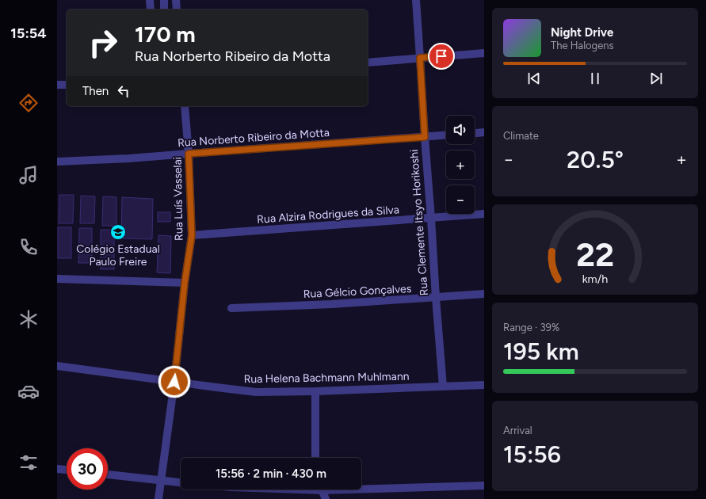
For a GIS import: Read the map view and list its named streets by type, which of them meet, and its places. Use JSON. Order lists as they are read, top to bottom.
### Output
{
  "streets": {
    "street": [
      "Rua Norberto Ribeiro da Motta",
      "Rua Luís Vasselai",
      "Rua Alzira Rodrigues da Silva",
      "Rua Clemente Itsyo Horikoshi",
      "Rua Gélcio Gonçalves",
      "Rua Helena Bachmann Muhlmann"
    ]
  },
  "crossings": [
    ["Rua Norberto Ribeiro da Motta", "Rua Luís Vasselai"],
    ["Rua Norberto Ribeiro da Motta", "Rua Clemente Itsyo Horikoshi"],
    ["Rua Luís Vasselai", "Rua Alzira Rodrigues da Silva"],
    ["Rua Luís Vasselai", "Rua Helena Bachmann Muhlmann"],
    ["Rua Alzira Rodrigues da Silva", "Rua Clemente Itsyo Horikoshi"],
    ["Rua Clemente Itsyo Horikoshi", "Rua Gélcio Gonçalves"],
    ["Rua Clemente Itsyo Horikoshi", "Rua Helena Bachmann Muhlmann"]
  ],
  "places": {
    "school or university": ["Colégio Estadual Paulo Freire"]
  },
  "page": {
    "tabs": "15:54",
    "turn": ["170 m", "Rua Norberto Ribeiro da Motta"],
    "song": ["Night Drive", "The Halogens"],
    "then": "Then",
    "tile": [
      "Climate",
      ["Range · 39%", "195 km"],
      ["Arrival", "15:56"]
    ],
    "map_buttons": ["+", "−"],
    "heat": ["−", "20.5°", "+"],
    "limit": "30",
    "trip": "15:56 · 2 min · 430 m",
    "gauge": ["22", "km/h"]
  }
}
